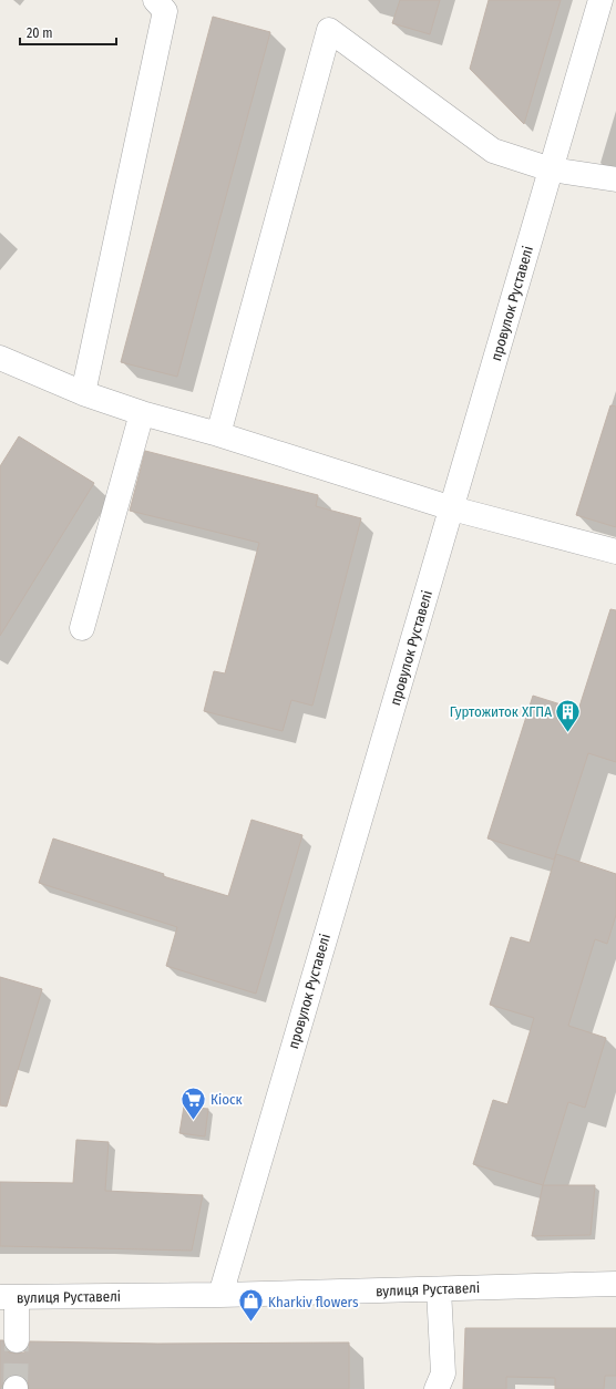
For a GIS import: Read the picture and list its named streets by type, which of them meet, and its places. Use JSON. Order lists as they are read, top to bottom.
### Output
{
  "streets": {
    "street": ["провулок Руставелі", "вулиця Руставелі"]
  },
  "crossings": [
    ["провулок Руставелі", "вулиця Руставелі"]
  ],
  "places": {
    "building": ["Гуртожиток ХГПА"],
    "supermarket": ["Кіоск"],
    "shop": ["Kharkiv flowers"]
  },
  "scale_bar": "20 m"
}
